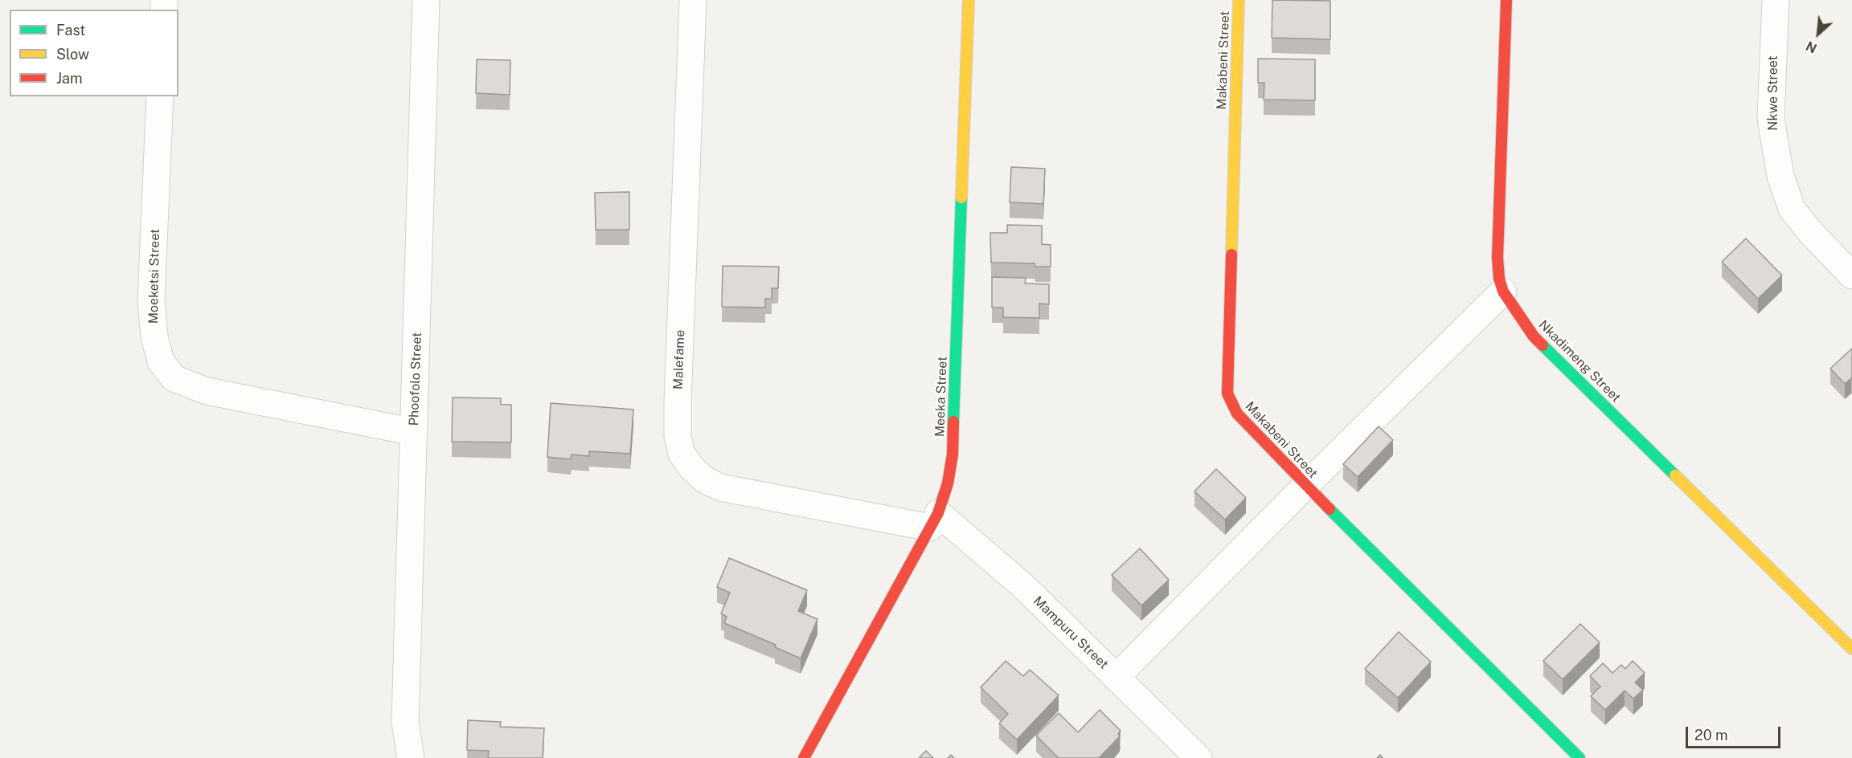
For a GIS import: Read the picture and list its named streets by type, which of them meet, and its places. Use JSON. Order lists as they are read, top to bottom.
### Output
{
  "streets": {
    "street": [
      "Makabeni Street",
      "Nkwe Street",
      "Moeketsi Street",
      "Malefame",
      "Nkadimeng Street",
      "Phoofolo Street",
      "Meeka Street",
      "Mampuru Street"
    ]
  },
  "crossings": [
    ["Moeketsi Street", "Phoofolo Street"],
    ["Malefame", "Meeka Street"],
    ["Malefame", "Mampuru Street"],
    ["Meeka Street", "Mampuru Street"]
  ],
  "legend": ["Fast", "Slow", "Jam"],
  "scale_bar": "20 m",
  "north": "bottom left"
}
